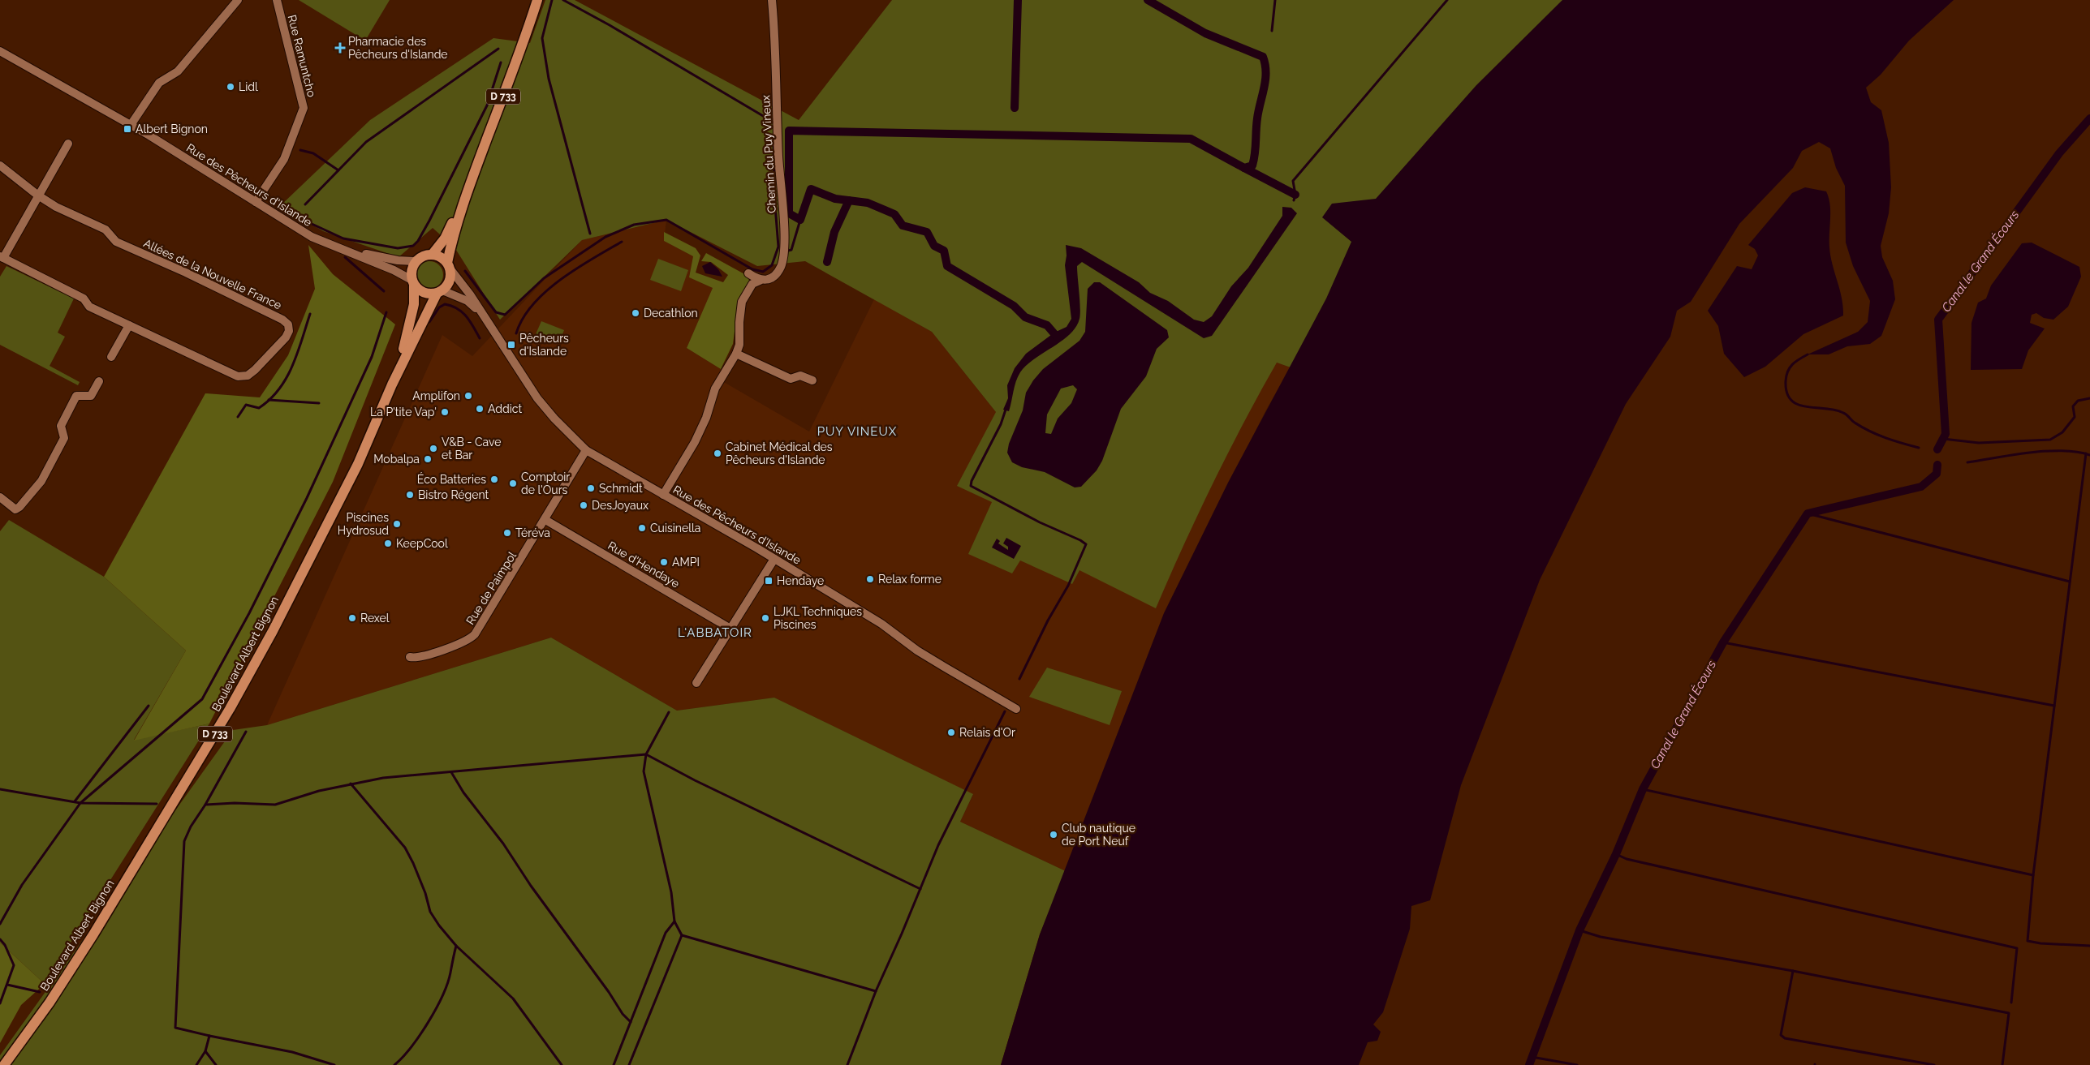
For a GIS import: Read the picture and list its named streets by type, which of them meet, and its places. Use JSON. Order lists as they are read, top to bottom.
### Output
{
  "streets": {
    "main road": ["D 733", "Boulevard Albert Bignon"],
    "street": [
      "Rue Ramuntcho",
      "Chemin du Puy Vineux",
      "Rue des Pêcheurs d'Islande",
      "Allées de la Nouvelle France",
      "Rue d'Hendaye",
      "Rue de Paimpol"
    ]
  },
  "crossings": [
    ["Rue Ramuntcho", "Rue des Pêcheurs d'Islande"],
    ["D 733", "Rue des Pêcheurs d'Islande"],
    ["D 733", "Boulevard Albert Bignon"],
    ["Rue des Pêcheurs d'Islande", "Rue de Paimpol"],
    ["Rue des Pêcheurs d'Islande", "Boulevard Albert Bignon"],
    ["Rue d'Hendaye", "Rue de Paimpol"]
  ],
  "districts": ["PUY VINEUX", "L'ABBATOIR"],
  "water": ["Canal le Grand Écours"],
  "places": {
    "health": ["Pharmacie des Pêcheurs d'Islande"],
    "other": [
      "Lidl",
      "Decathlon",
      "Amplifon",
      "Addict",
      "La P'tite Vap'",
      "V&B - Cave et Bar",
      "Cabinet Médical des Pêcheurs d'Islande",
      "Mobalpa",
      "Éco Batteries",
      "Comptoir de l'Ours",
      "Schmidt",
      "Bistro Régent",
      "DesJoyaux",
      "Piscines Hydrosud",
      "Cuisinella",
      "Téréva",
      "KeepCool",
      "AMPI",
      "Relax forme",
      "Rexel",
      "LJKL Techniques Piscines",
      "Relais d'Or",
      "Club nautique de Port Neuf"
    ],
    "transit": ["Albert Bignon", "Pêcheurs d'Islande", "Hendaye"]
  }
}
